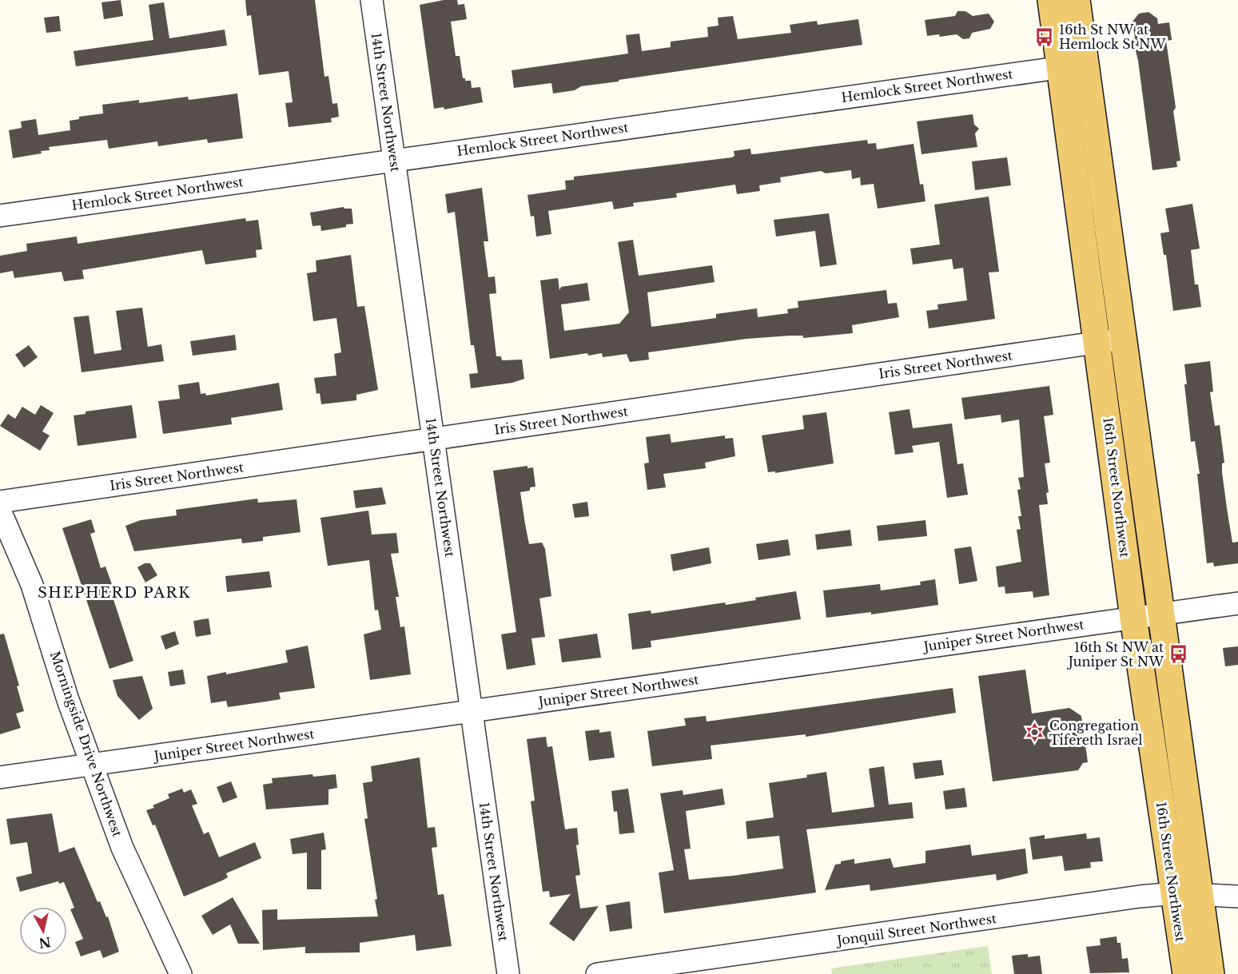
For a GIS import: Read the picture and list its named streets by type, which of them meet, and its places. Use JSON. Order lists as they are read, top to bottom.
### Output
{
  "streets": {
    "main road": ["16th Street Northwest"],
    "street": [
      "Hemlock Street Northwest",
      "14th Street Northwest",
      "Iris Street Northwest",
      "Juniper Street Northwest",
      "Morningside Drive Northwest",
      "Jonquil Street Northwest"
    ]
  },
  "crossings": [
    ["Hemlock Street Northwest", "14th Street Northwest"],
    ["Hemlock Street Northwest", "16th Street Northwest"],
    ["14th Street Northwest", "Iris Street Northwest"],
    ["14th Street Northwest", "Juniper Street Northwest"],
    ["Iris Street Northwest", "16th Street Northwest"],
    ["16th Street Northwest", "Juniper Street Northwest"],
    ["16th Street Northwest", "Jonquil Street Northwest"],
    ["Juniper Street Northwest", "Morningside Drive Northwest"]
  ],
  "districts": ["SHEPHERD PARK"],
  "places": {
    "bus stop": ["16th St NW at Hemlock St NW", "16th St NW at Juniper St NW"],
    "synagogue": ["Congregation Tifereth Israel"]
  },
  "north": "bottom"
}
